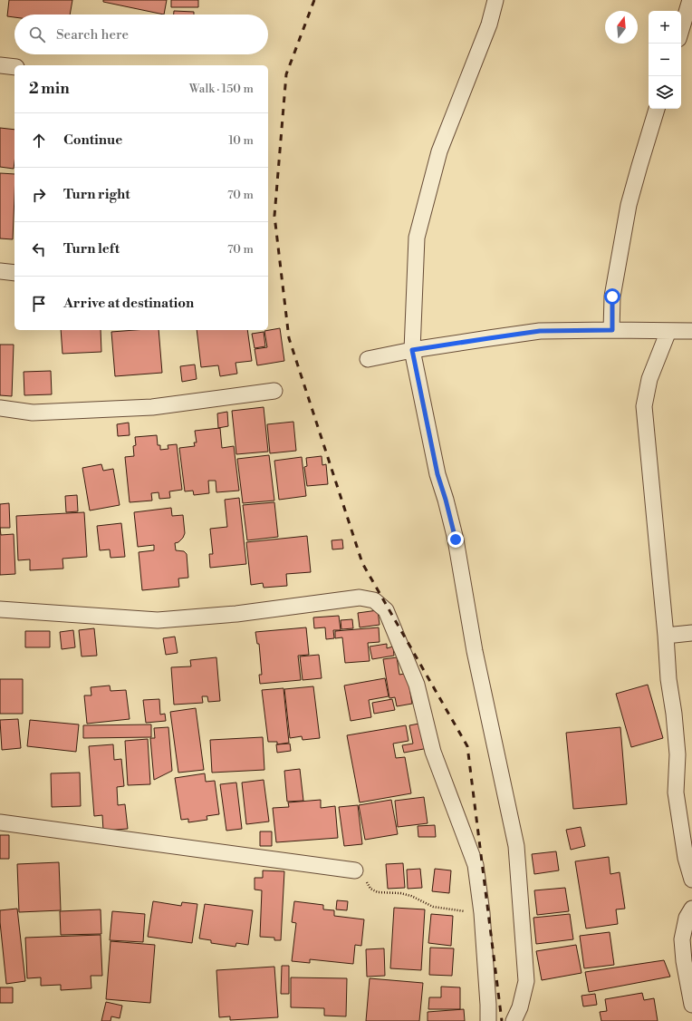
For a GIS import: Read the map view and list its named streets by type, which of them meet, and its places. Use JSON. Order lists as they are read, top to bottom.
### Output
{
  "north": "top",
  "page": {
    "map_buttons": ["+", "−"],
    "search": "Search here",
    "heading": ["2 min", "Walk · 150 m"],
    "list": [
      ["Continue", "10 m"],
      ["Turn right", "70 m"],
      ["Turn left", "70 m"],
      "Arrive at destination"
    ]
  }
}
